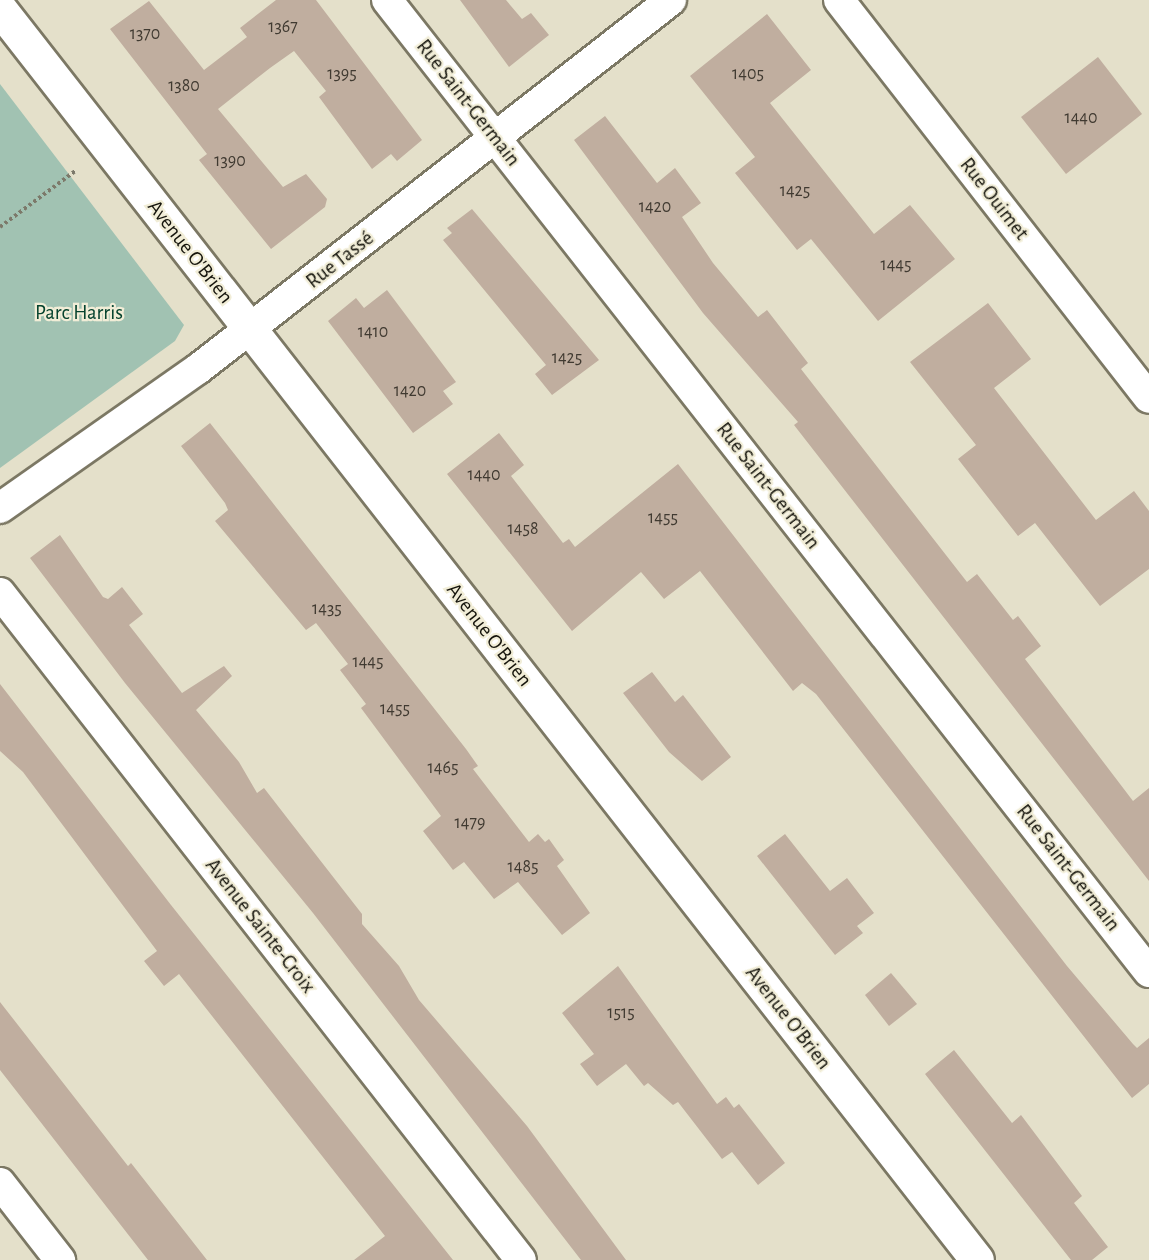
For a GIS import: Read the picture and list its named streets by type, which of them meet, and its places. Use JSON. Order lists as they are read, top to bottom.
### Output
{
  "streets": {
    "street": [
      "Rue Saint-Germain",
      "Rue Ouimet",
      "Avenue O'Brien",
      "Rue Tassé",
      "Avenue Sainte-Croix"
    ]
  },
  "crossings": [
    ["Rue Saint-Germain", "Rue Tassé"],
    ["Avenue O'Brien", "Rue Tassé"]
  ],
  "parks": ["Parc Harris"],
  "house_numbers": [
    "1367",
    "1370",
    "1395",
    "1405",
    "1380",
    "1440",
    "1390",
    "1425",
    "1420",
    "1445",
    "1410",
    "1425",
    "1420",
    "1440",
    "1455",
    "1458",
    "1435",
    "1445",
    "1455",
    "1465",
    "1479",
    "1485",
    "1515"
  ]
}
